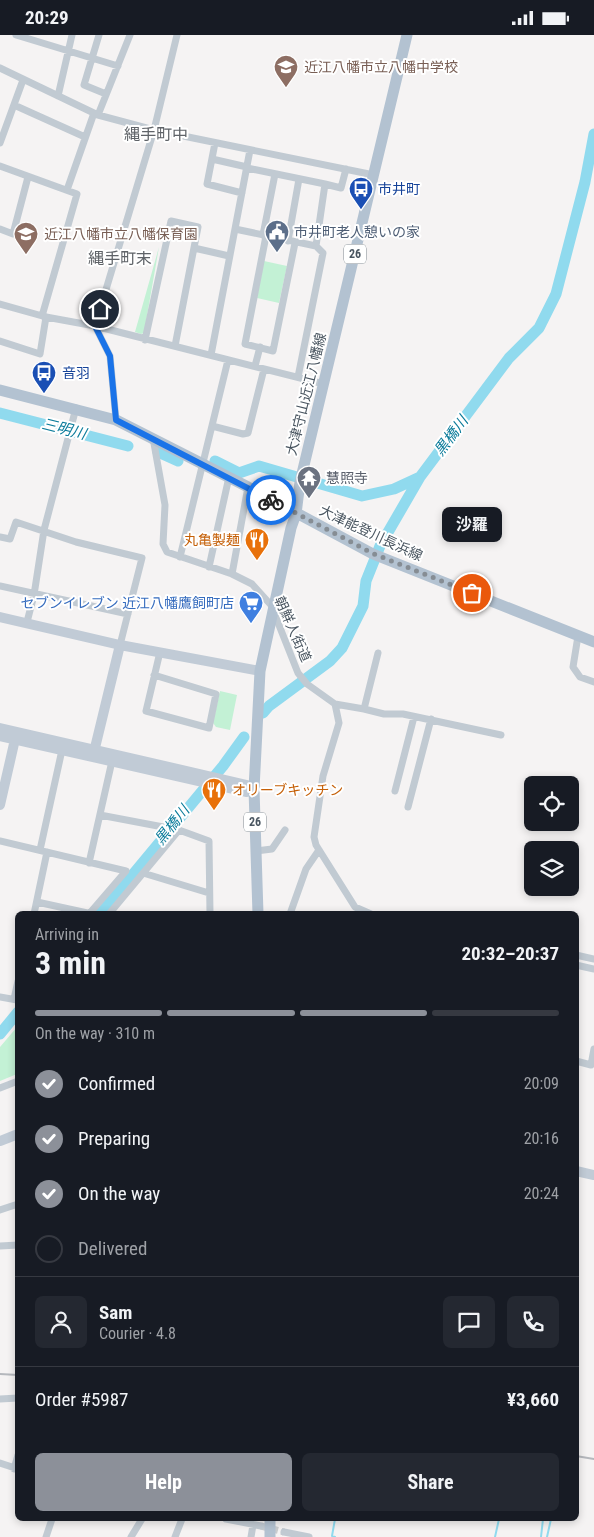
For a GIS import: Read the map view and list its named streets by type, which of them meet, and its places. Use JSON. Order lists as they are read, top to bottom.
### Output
{
  "streets": {
    "main road": ["26", "大津守山近江八幡線", "大津能登川長浜線"],
    "street": ["朝鮮人街道"]
  },
  "crossings": [
    ["大津守山近江八幡線", "大津能登川長浜線"],
    ["大津守山近江八幡線", "朝鮮人街道"],
    ["大津能登川長浜線", "朝鮮人街道"]
  ],
  "districts": ["縄手町中", "縄手町末"],
  "water": ["三明川", "黒橋川"],
  "places": {
    "school or university": ["近江八幡市立八幡中学校", "近江八幡市立八幡保育園"],
    "bus stop": ["市井町", "音羽"],
    "public building": ["市井町老人憩いの家"],
    "temple": ["慧照寺"],
    "restaurant": ["丸亀製麺", "オリーブキッチン"],
    "other": ["沙羅"],
    "supermarket": ["セブンイレブン 近江八幡鷹飼町店"]
  },
  "page": {
    "status": "20:29",
    "bubble": "沙羅",
    "heading": ["3 min", "Arriving in", "20:32–20:37"],
    "panel": [
      "Sam",
      "Courier · 4.8",
      "Order #5987",
      "¥3,660"
    ],
    "bar": "On the way · 310 m",
    "list": [
      ["Confirmed", "20:09"],
      ["Preparing", "20:16"],
      ["On the way", "20:24"],
      "Delivered"
    ],
    "buttons": ["Help", "Share"]
  }
}
